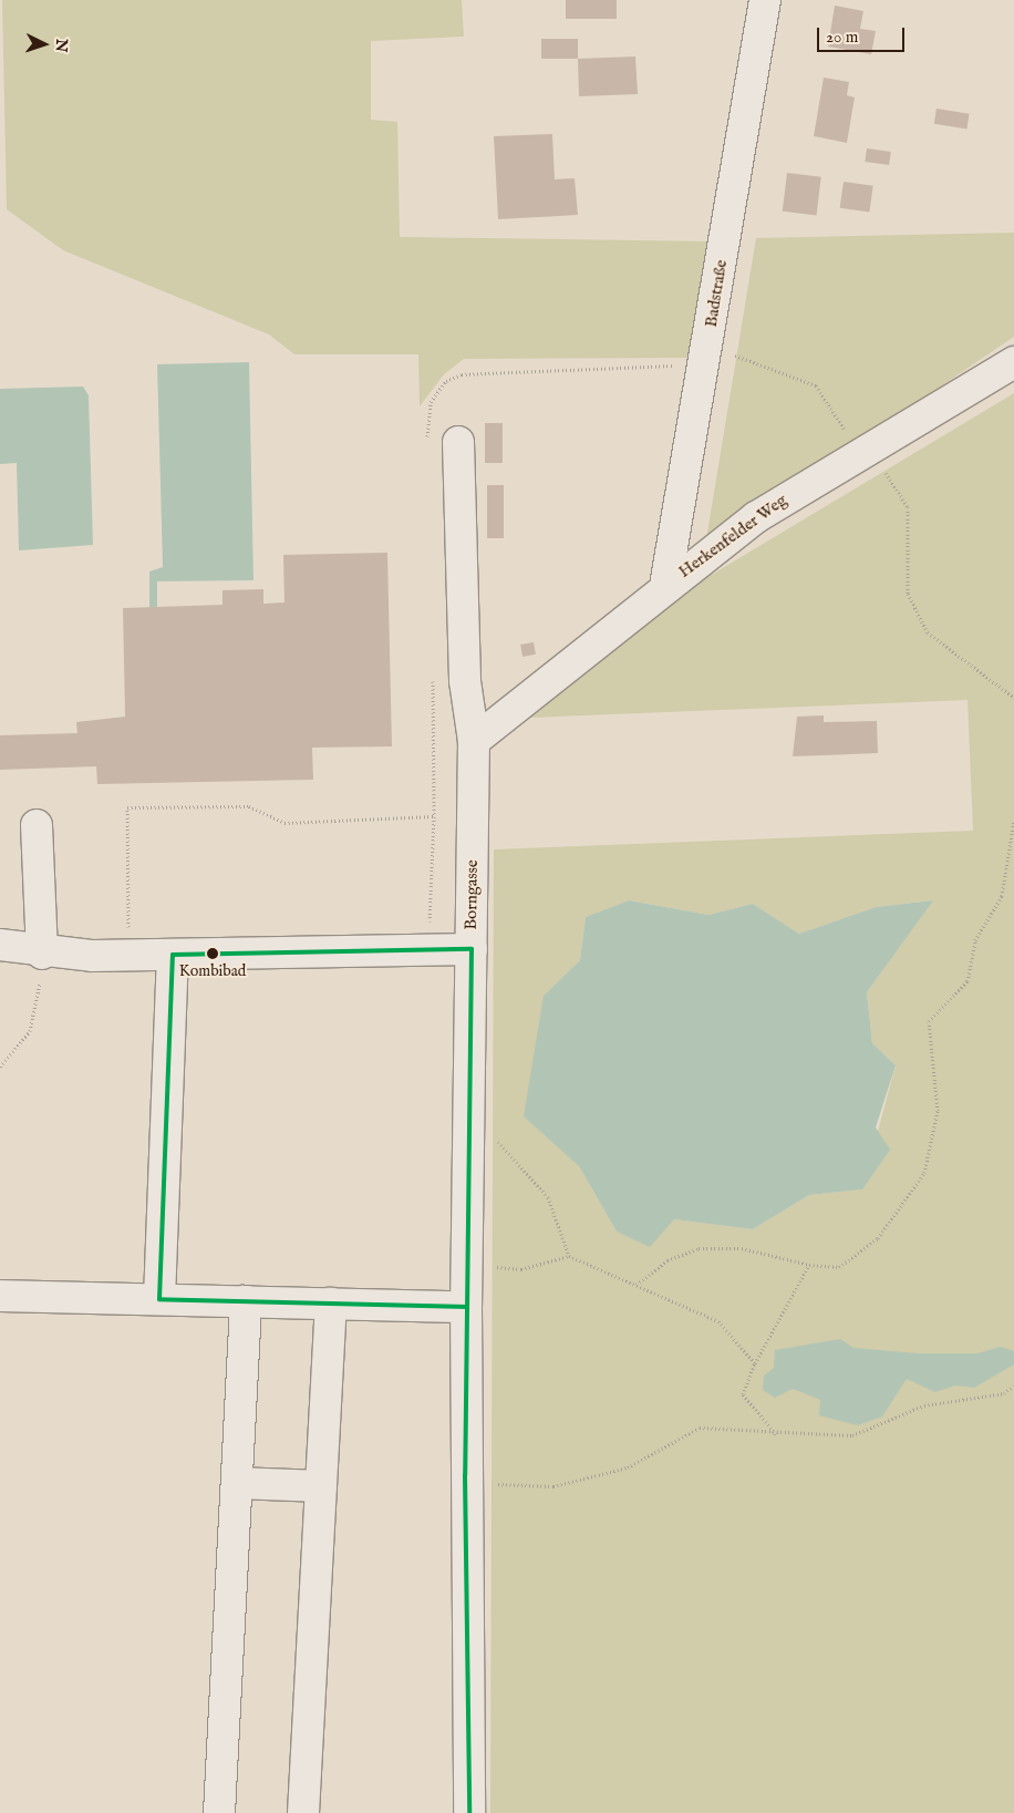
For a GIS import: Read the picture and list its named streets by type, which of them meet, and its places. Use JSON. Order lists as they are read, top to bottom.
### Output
{
  "streets": {
    "street": ["Badstraße", "Herkenfelder Weg", "Borngasse"]
  },
  "crossings": [
    ["Badstraße", "Herkenfelder Weg"],
    ["Herkenfelder Weg", "Borngasse"]
  ],
  "places": ["Kombibad"],
  "scale_bar": "20 m",
  "north": "right"
}
